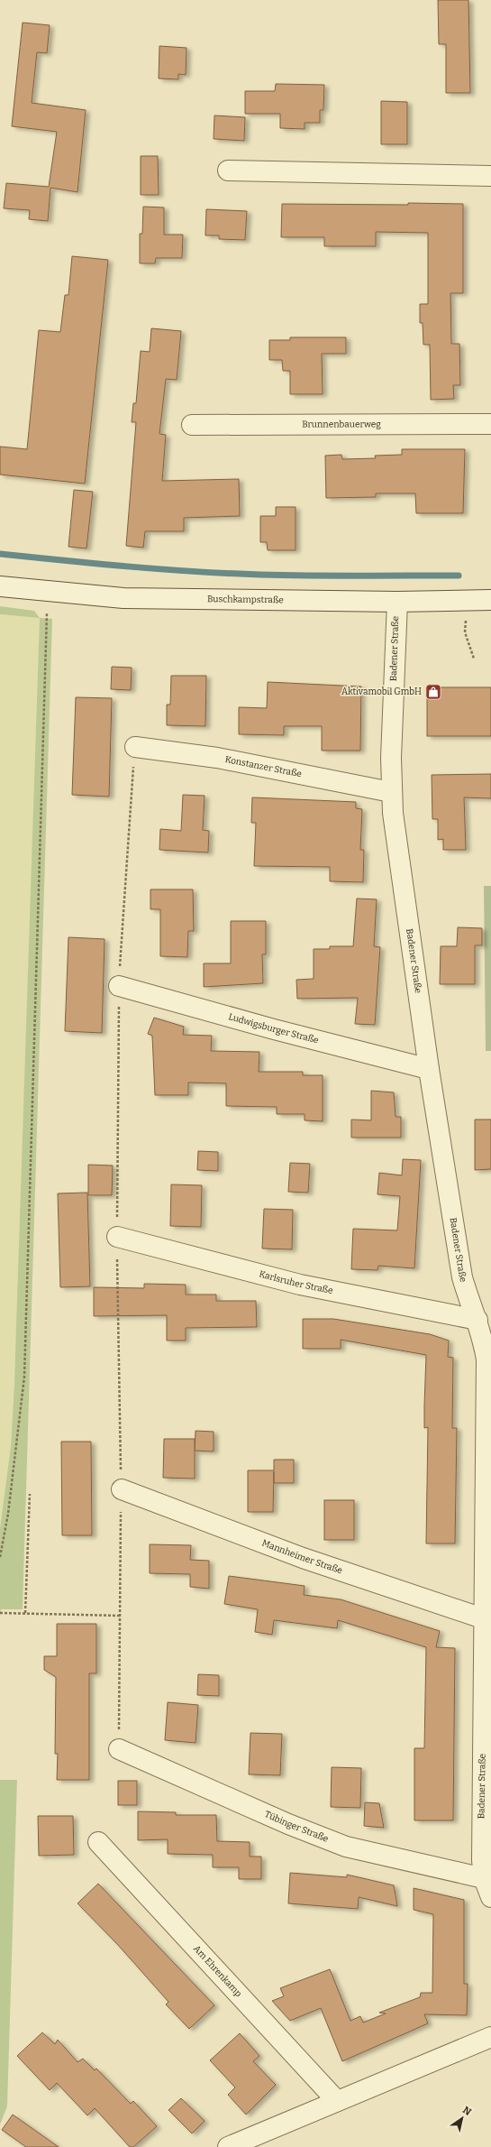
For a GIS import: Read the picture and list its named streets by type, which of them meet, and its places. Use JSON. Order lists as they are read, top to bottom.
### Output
{
  "streets": {
    "street": [
      "Brunnenbauerweg",
      "Buschkampstraße",
      "Badener Straße",
      "Konstanzer Straße",
      "Ludwigsburger Straße",
      "Karlsruher Straße",
      "Mannheimer Straße",
      "Tübinger Straße",
      "Am Ehrenkamp"
    ]
  },
  "crossings": [
    ["Buschkampstraße", "Badener Straße"],
    ["Badener Straße", "Konstanzer Straße"],
    ["Badener Straße", "Ludwigsburger Straße"],
    ["Badener Straße", "Karlsruher Straße"],
    ["Badener Straße", "Mannheimer Straße"],
    ["Badener Straße", "Tübinger Straße"]
  ],
  "places": {
    "shop": ["Aktivamobil GmbH"]
  },
  "north": "top right"
}
